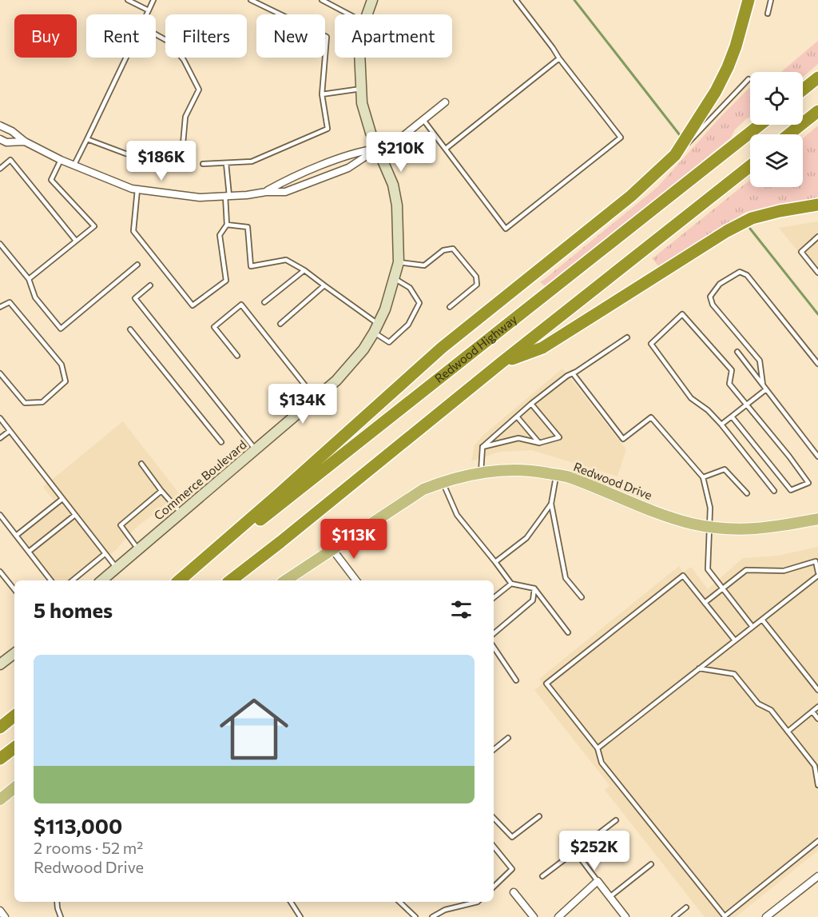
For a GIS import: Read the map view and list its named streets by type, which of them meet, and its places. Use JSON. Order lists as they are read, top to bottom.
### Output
{
  "streets": {
    "highway": ["Redwood Highway"],
    "main road": ["Redwood Drive"],
    "street": ["Commerce Boulevard"]
  },
  "page": {
    "chip": [
      "Buy",
      "Rent",
      "Filters",
      "New",
      "Apartment"
    ],
    "price": [
      "$210K",
      "$186K",
      "$134K",
      "$113K",
      "$252K"
    ],
    "heading": "5 homes",
    "list": [
      {
        "name": "$113,000",
        "note": "2 rooms · 52 m² · Redwood Drive"
      }
    ]
  }
}
